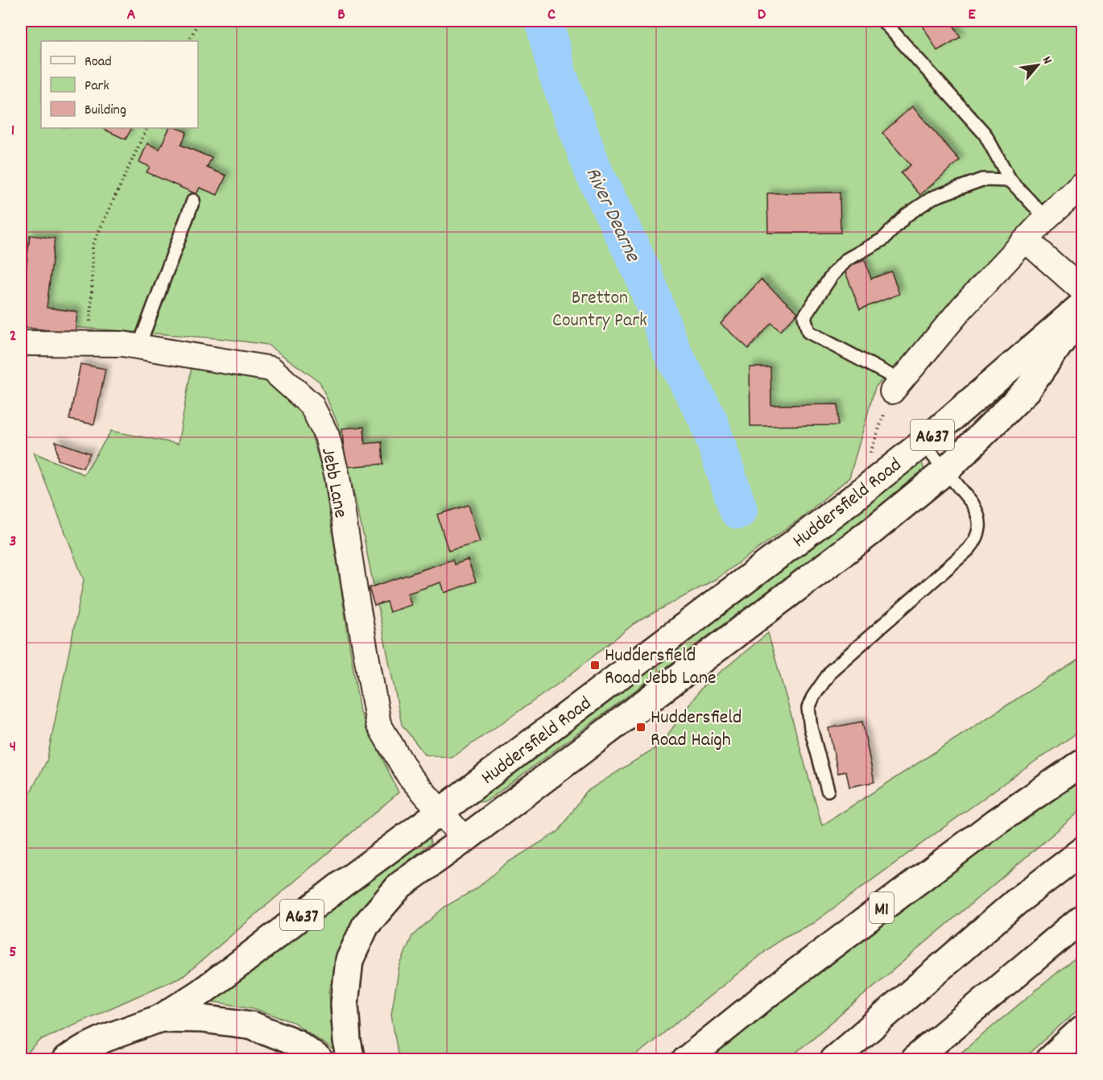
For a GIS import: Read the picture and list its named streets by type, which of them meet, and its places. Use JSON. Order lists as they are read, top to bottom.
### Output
{
  "streets": {
    "highway": ["A637", "Huddersfield Road", "M1"],
    "street": ["Jebb Lane"]
  },
  "crossings": [
    ["Jebb Lane", "Huddersfield Road"]
  ],
  "water": ["River Dearne"],
  "parks": ["Bretton Country Park"],
  "places": {
    "transit": ["Huddersfield Road Jebb Lane", "Huddersfield Road Haigh"]
  },
  "legend": ["Road", "Park", "Building"],
  "north": "top right",
  "grid": {
    "columns": [
      "A",
      "B",
      "C",
      "D",
      "E"
    ],
    "rows": [
      "1",
      "2",
      "3",
      "4",
      "5"
    ]
  }
}
